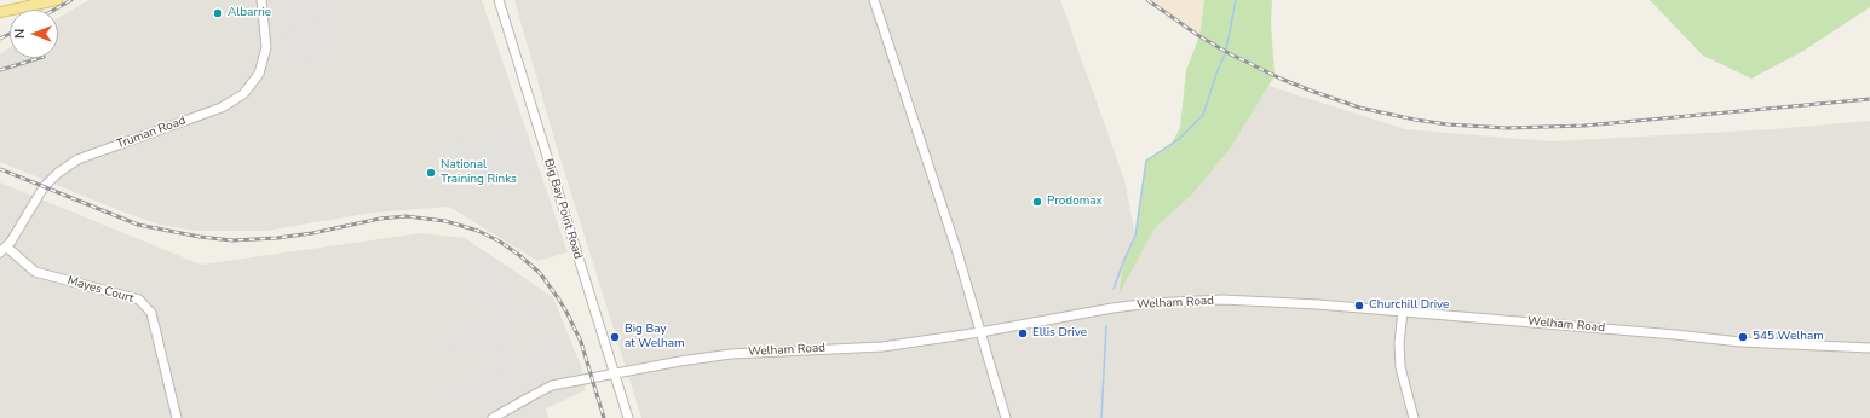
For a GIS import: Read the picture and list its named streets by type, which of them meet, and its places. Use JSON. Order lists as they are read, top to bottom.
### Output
{
  "streets": {
    "street": [
      "Truman Road",
      "Big Bay Point Road",
      "Mayes Court",
      "Welham Road"
    ]
  },
  "crossings": [
    ["Truman Road", "Mayes Court"],
    ["Big Bay Point Road", "Welham Road"]
  ],
  "places": [
    "Albarrie",
    "National Training Rinks",
    "Prodomax",
    "Churchill Drive",
    "Ellis Drive",
    "Big Bay at Welham",
    "545 Welham"
  ],
  "north": "left"
}
